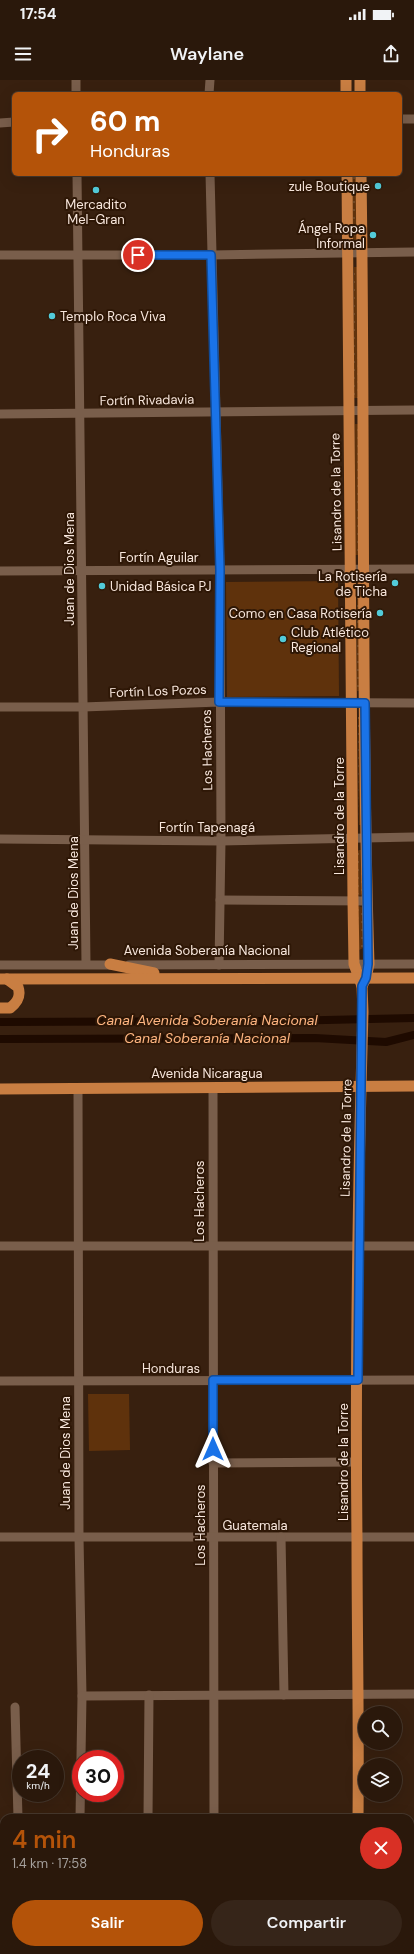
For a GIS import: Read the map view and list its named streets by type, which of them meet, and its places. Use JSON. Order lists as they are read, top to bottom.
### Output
{
  "streets": {
    "main road": ["Lisandro de la Torre", "Avenida Nicaragua"],
    "street": [
      "Fortín Rivadavia",
      "Fortín Aguilar",
      "Juan de Dios Mena",
      "Fortín Los Pozos",
      "Los Hacheros",
      "Fortín Tapenagá",
      "Avenida Soberanía Nacional",
      "Honduras",
      "Guatemala"
    ]
  },
  "crossings": [
    ["Fortín Rivadavia", "Lisandro de la Torre"],
    ["Fortín Rivadavia", "Juan de Dios Mena"],
    ["Fortín Rivadavia", "Los Hacheros"],
    ["Lisandro de la Torre", "Fortín Aguilar"],
    ["Lisandro de la Torre", "Fortín Los Pozos"],
    ["Lisandro de la Torre", "Fortín Tapenagá"],
    ["Lisandro de la Torre", "Avenida Soberanía Nacional"],
    ["Lisandro de la Torre", "Avenida Nicaragua"],
    ["Lisandro de la Torre", "Honduras"],
    ["Lisandro de la Torre", "Guatemala"],
    ["Fortín Aguilar", "Juan de Dios Mena"],
    ["Fortín Aguilar", "Los Hacheros"],
    ["Juan de Dios Mena", "Fortín Los Pozos"],
    ["Juan de Dios Mena", "Fortín Tapenagá"],
    ["Juan de Dios Mena", "Avenida Soberanía Nacional"],
    ["Juan de Dios Mena", "Avenida Nicaragua"],
    ["Juan de Dios Mena", "Honduras"],
    ["Juan de Dios Mena", "Guatemala"],
    ["Fortín Los Pozos", "Los Hacheros"],
    ["Los Hacheros", "Fortín Tapenagá"],
    ["Los Hacheros", "Avenida Soberanía Nacional"],
    ["Los Hacheros", "Avenida Nicaragua"],
    ["Los Hacheros", "Honduras"],
    ["Los Hacheros", "Guatemala"]
  ],
  "water": ["Canal Avenida Soberanía Nacional", "Canal Soberanía Nacional"],
  "places": [
    "zule Boutique",
    "Mercadito Mel-Gran",
    "Ángel Ropa Informal",
    "Templo Roca Viva",
    "La Rotisería de Ticha",
    "Unidad Básica PJ",
    "Como en Casa Rotisería",
    "Club Atlético Regional"
  ],
  "page": {
    "status": "17:54",
    "header": "Waylane",
    "turn": ["60 m", "Honduras"],
    "speed": "24 km/h",
    "limit": "30",
    "heading": ["4 min", "1.4 km · 17:58"],
    "buttons": ["Salir", "Compartir"]
  }
}
